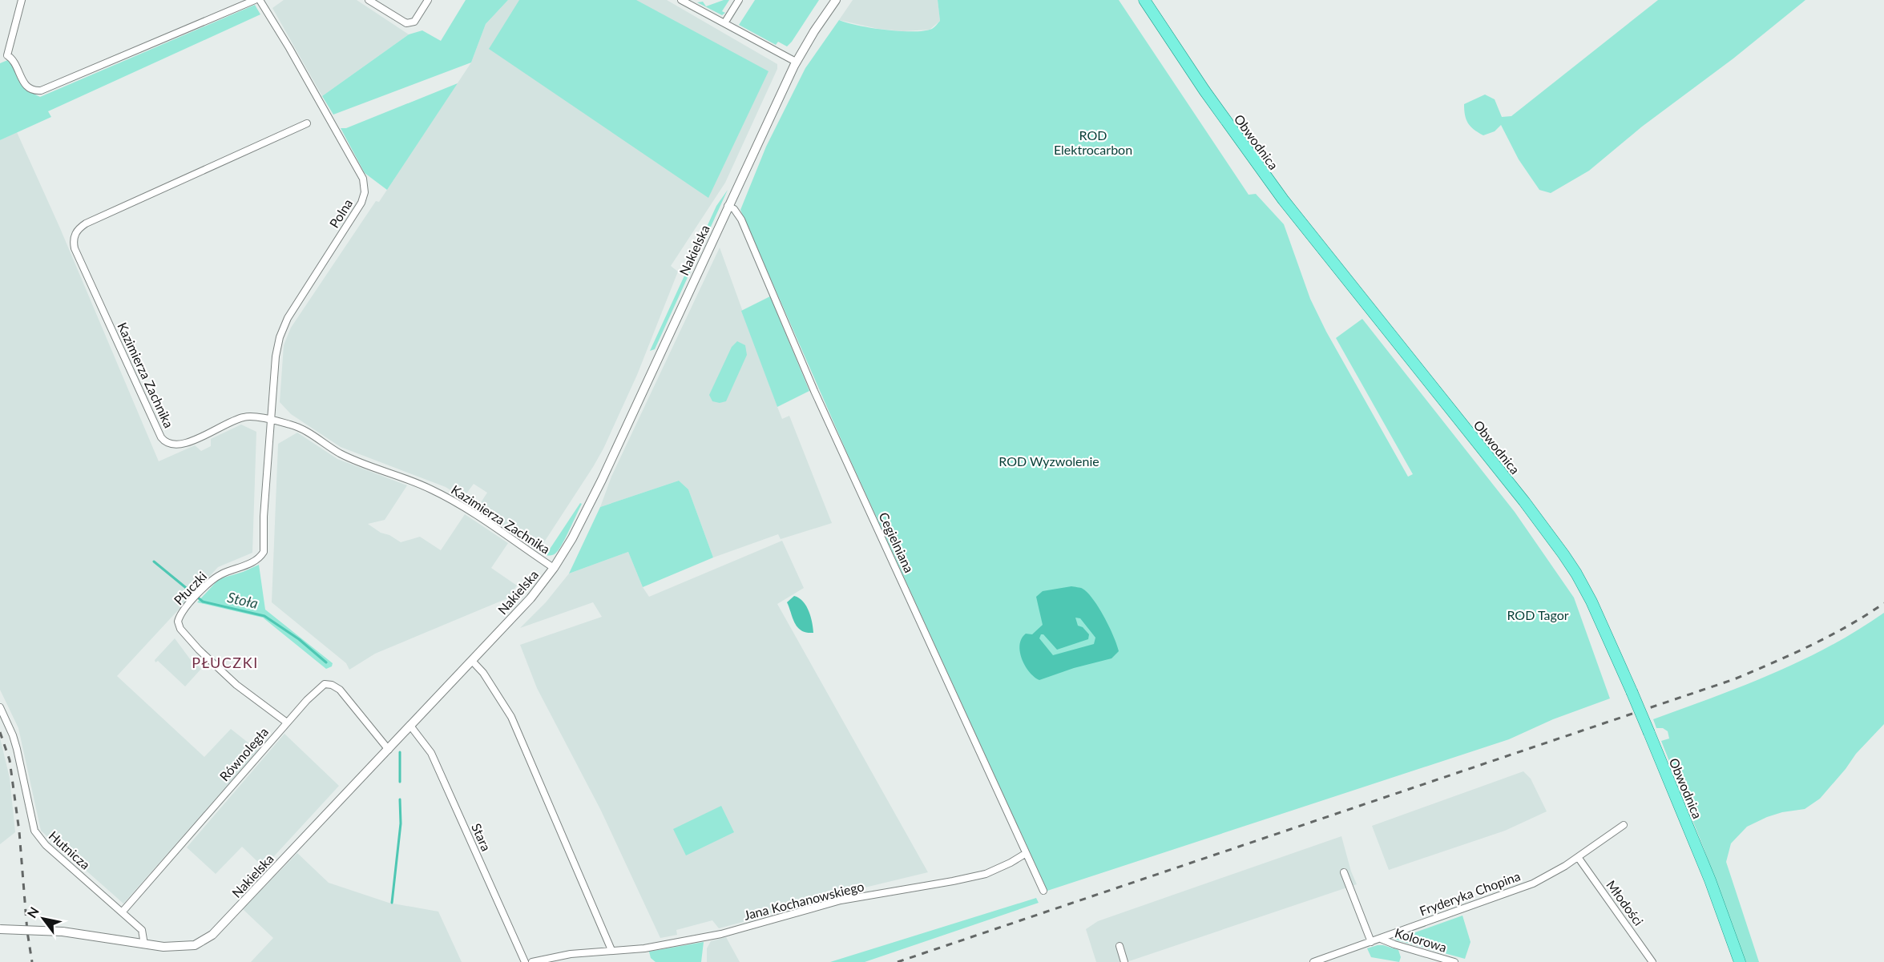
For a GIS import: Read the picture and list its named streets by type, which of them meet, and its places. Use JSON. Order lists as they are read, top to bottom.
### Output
{
  "streets": {
    "main road": ["Obwodnica"],
    "street": [
      "Polna",
      "Nakielska",
      "Kazimierza Zachnika",
      "Cegielniana",
      "Płuczki",
      "Równoległa",
      "Stara",
      "Hutnicza",
      "Fryderyka Chopina",
      "Jana Kochanowskiego",
      "Młodości",
      "Kolorowa"
    ]
  },
  "crossings": [
    ["Polna", "Kazimierza Zachnika"],
    ["Polna", "Płuczki"],
    ["Nakielska", "Kazimierza Zachnika"],
    ["Nakielska", "Cegielniana"],
    ["Nakielska", "Równoległa"],
    ["Nakielska", "Stara"],
    ["Nakielska", "Hutnicza"],
    ["Kazimierza Zachnika", "Płuczki"],
    ["Cegielniana", "Jana Kochanowskiego"],
    ["Płuczki", "Równoległa"],
    ["Równoległa", "Hutnicza"],
    ["Fryderyka Chopina", "Młodości"],
    ["Fryderyka Chopina", "Kolorowa"]
  ],
  "districts": ["PŁUCZKI"],
  "water": ["Stoła"],
  "parks": ["ROD Elektrocarbon", "ROD Wyzwolenie", "ROD Tagor"],
  "north": "top left"
}
